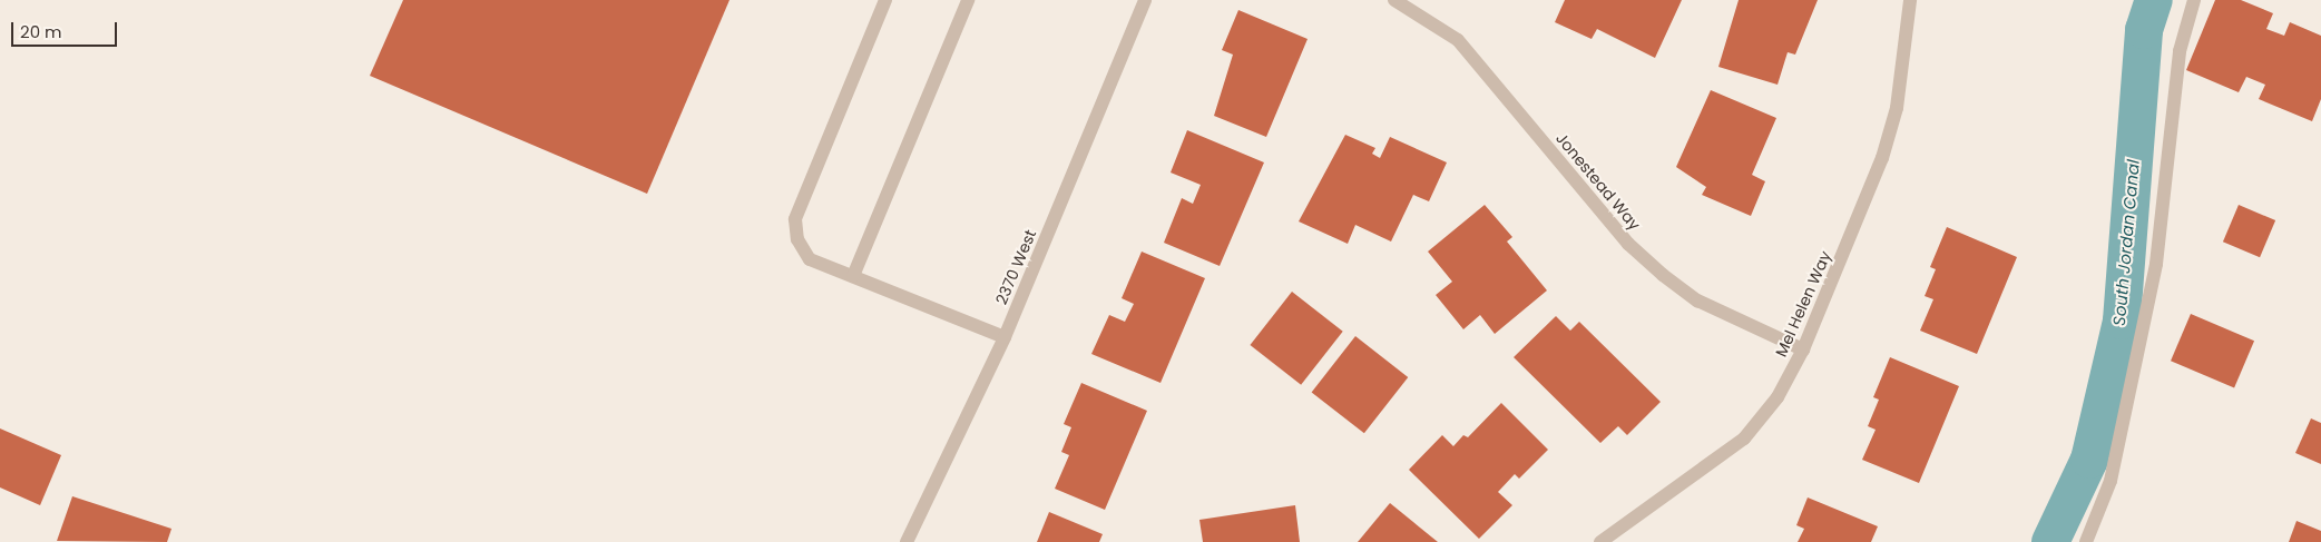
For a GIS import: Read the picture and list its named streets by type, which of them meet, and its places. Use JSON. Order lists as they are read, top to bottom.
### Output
{
  "streets": {
    "street": ["Jonestead Way", "2370 West", "Mel Helen Way"]
  },
  "crossings": [
    ["Jonestead Way", "Mel Helen Way"]
  ],
  "water": ["South Jordan Canal"],
  "scale_bar": "20 m"
}
